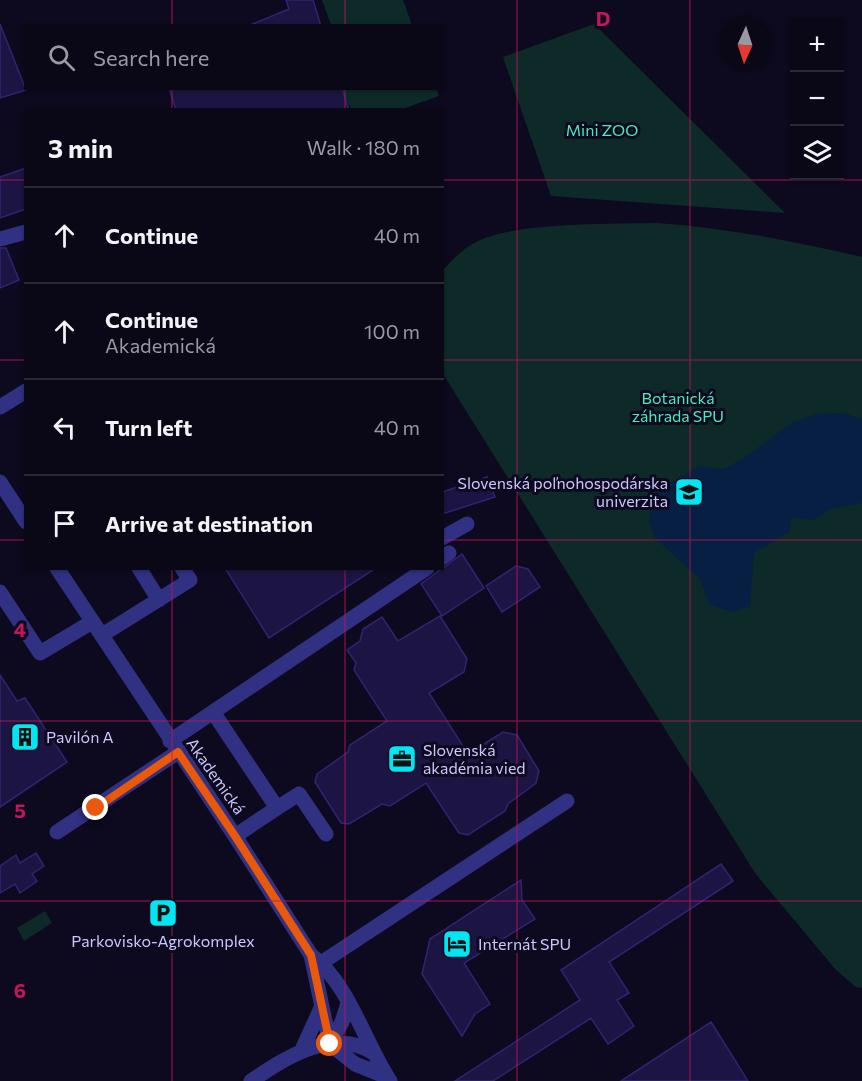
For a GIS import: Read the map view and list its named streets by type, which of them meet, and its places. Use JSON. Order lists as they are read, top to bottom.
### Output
{
  "streets": {
    "street": ["Akademická"]
  },
  "parks": ["Mini ZOO", "Botanická záhrada SPU"],
  "places": {
    "school or university": ["Slovenská poľnohospodárska univerzita"],
    "building": ["Pavilón A"],
    "office": ["Slovenská akadémia vied"],
    "parking": ["Parkovisko-Agrokomplex"],
    "hotel": ["Internát SPU"]
  },
  "north": "bottom",
  "page": {
    "map_buttons": ["+", "−"],
    "search": "Search here",
    "heading": ["3 min", "Walk · 180 m"],
    "list": [
      ["Continue", "40 m"],
      ["Continue", "Akademická", "100 m"],
      ["Turn left", "40 m"],
      "Arrive at destination"
    ]
  },
  "grid": {
    "columns": ["D"],
    "rows": ["4", "5", "6"]
  }
}
